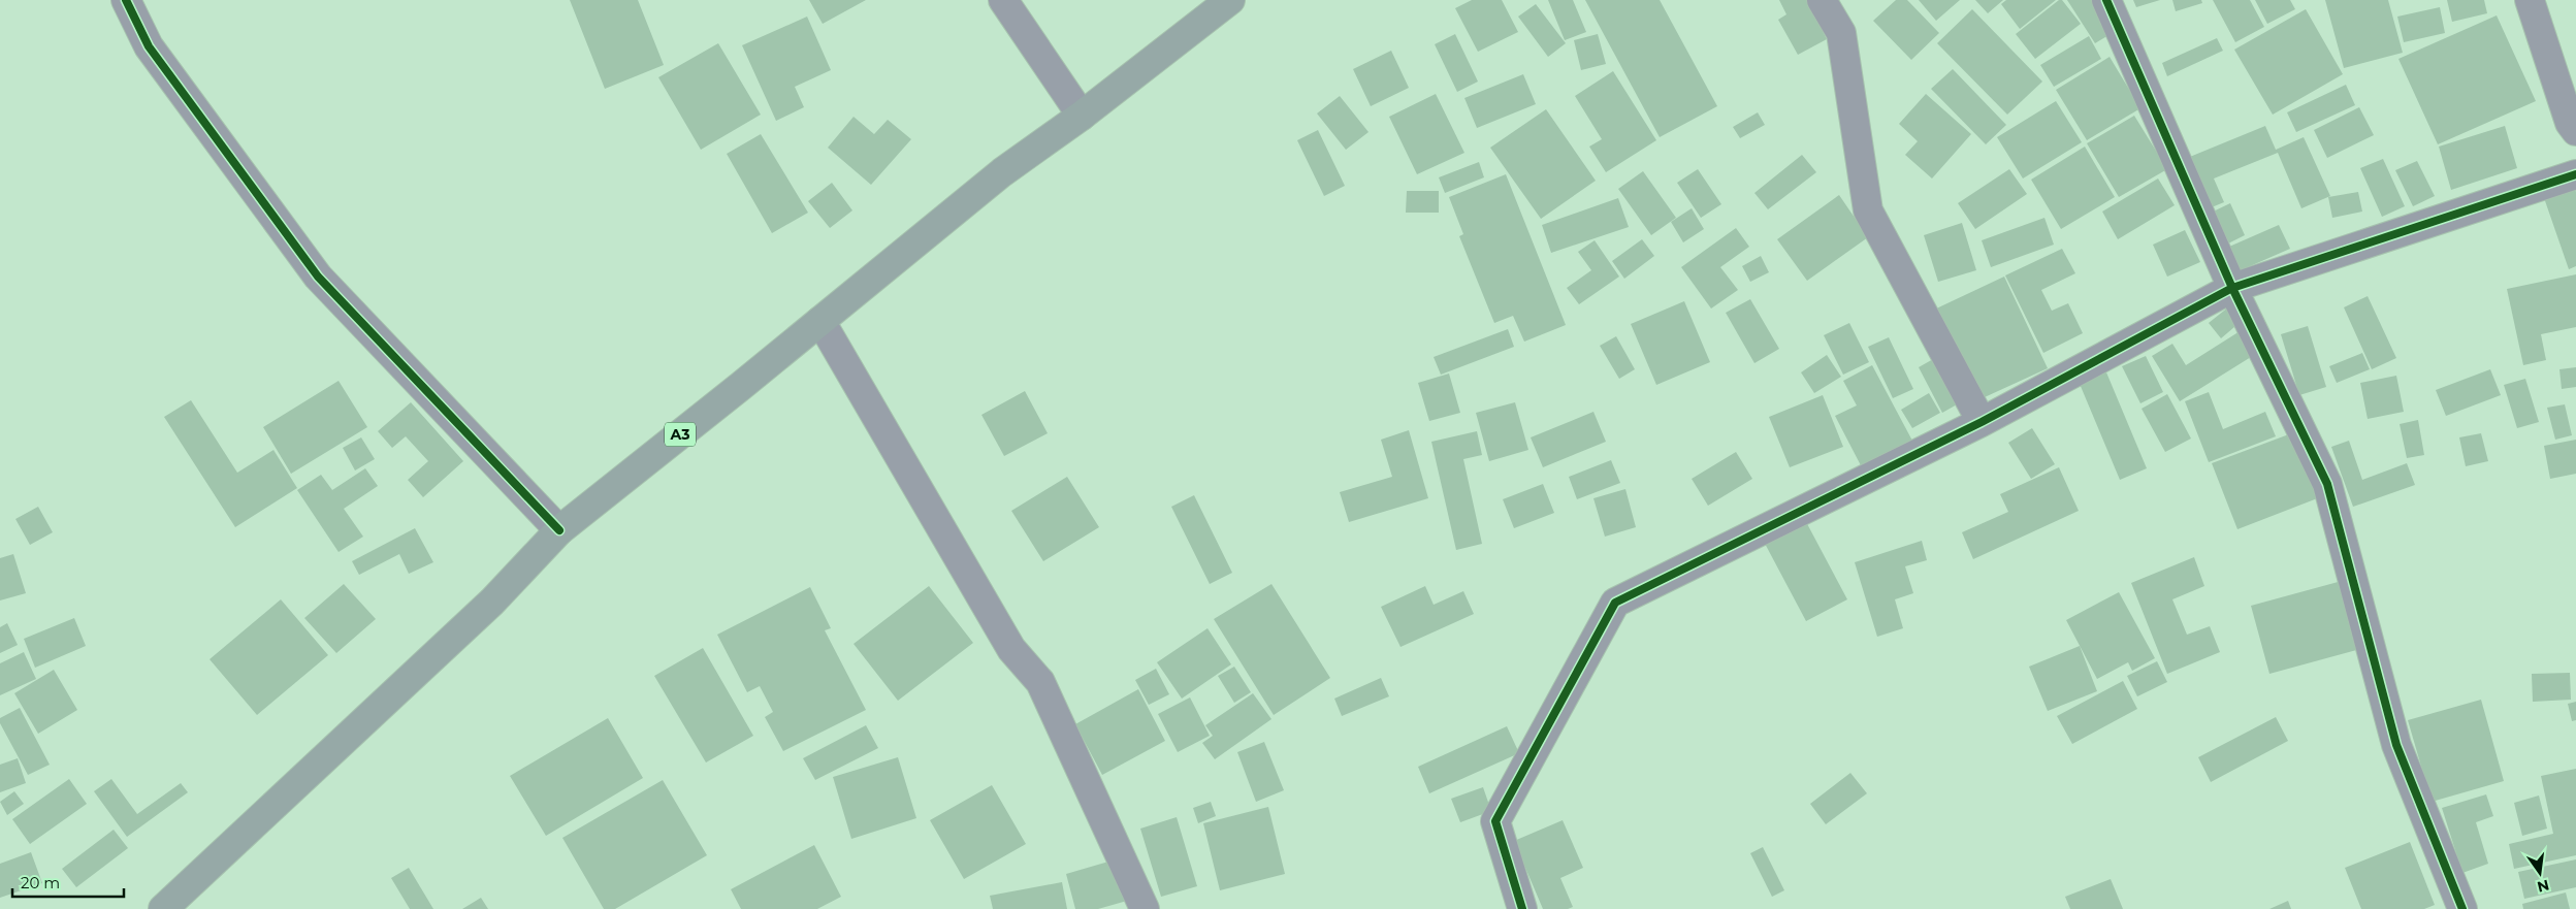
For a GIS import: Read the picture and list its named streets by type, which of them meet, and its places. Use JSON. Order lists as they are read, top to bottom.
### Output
{
  "streets": {
    "highway": ["A3"]
  },
  "scale_bar": "20 m",
  "north": "bottom"
}
